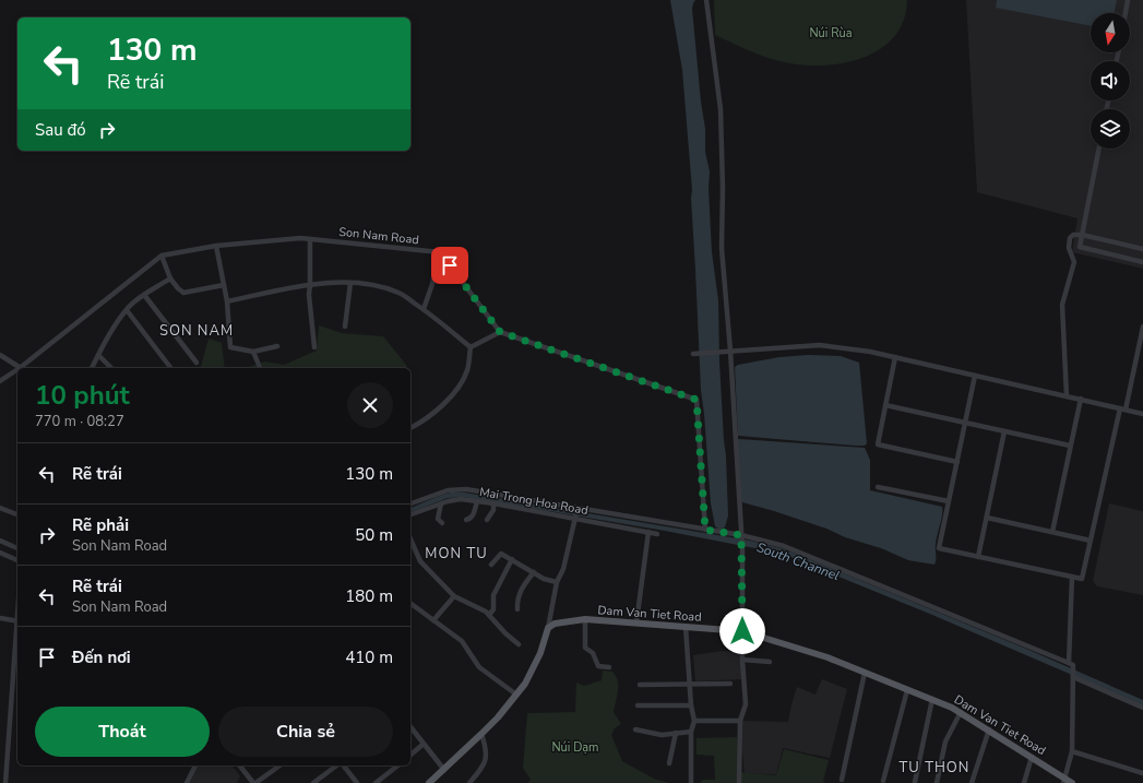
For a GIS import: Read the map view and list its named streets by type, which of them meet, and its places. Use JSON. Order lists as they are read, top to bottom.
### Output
{
  "streets": {
    "main road": ["Dam Van Tiet Road"],
    "street": ["Son Nam Road", "Mai Trong Hoa Road"]
  },
  "districts": ["SON NAM", "MON TU", "TU THON"],
  "water": ["South Channel"],
  "parks": ["Núi Rùa", "Núi Dạm"],
  "north": "bottom",
  "page": {
    "turn": ["130 m", "Rẽ trái"],
    "then": "Sau đó",
    "heading": ["10 phút", "770 m · 08:27"],
    "list": [
      {
        "name": "Rẽ trái",
        "value": "130 m"
      },
      {
        "name": "Rẽ phải",
        "note": "Son Nam Road",
        "value": "50 m"
      },
      {
        "name": "Rẽ trái",
        "note": "Son Nam Road",
        "value": "180 m"
      },
      {
        "name": "Đến nơi",
        "value": "410 m"
      }
    ],
    "buttons": ["Thoát", "Chia sẻ"]
  }
}
